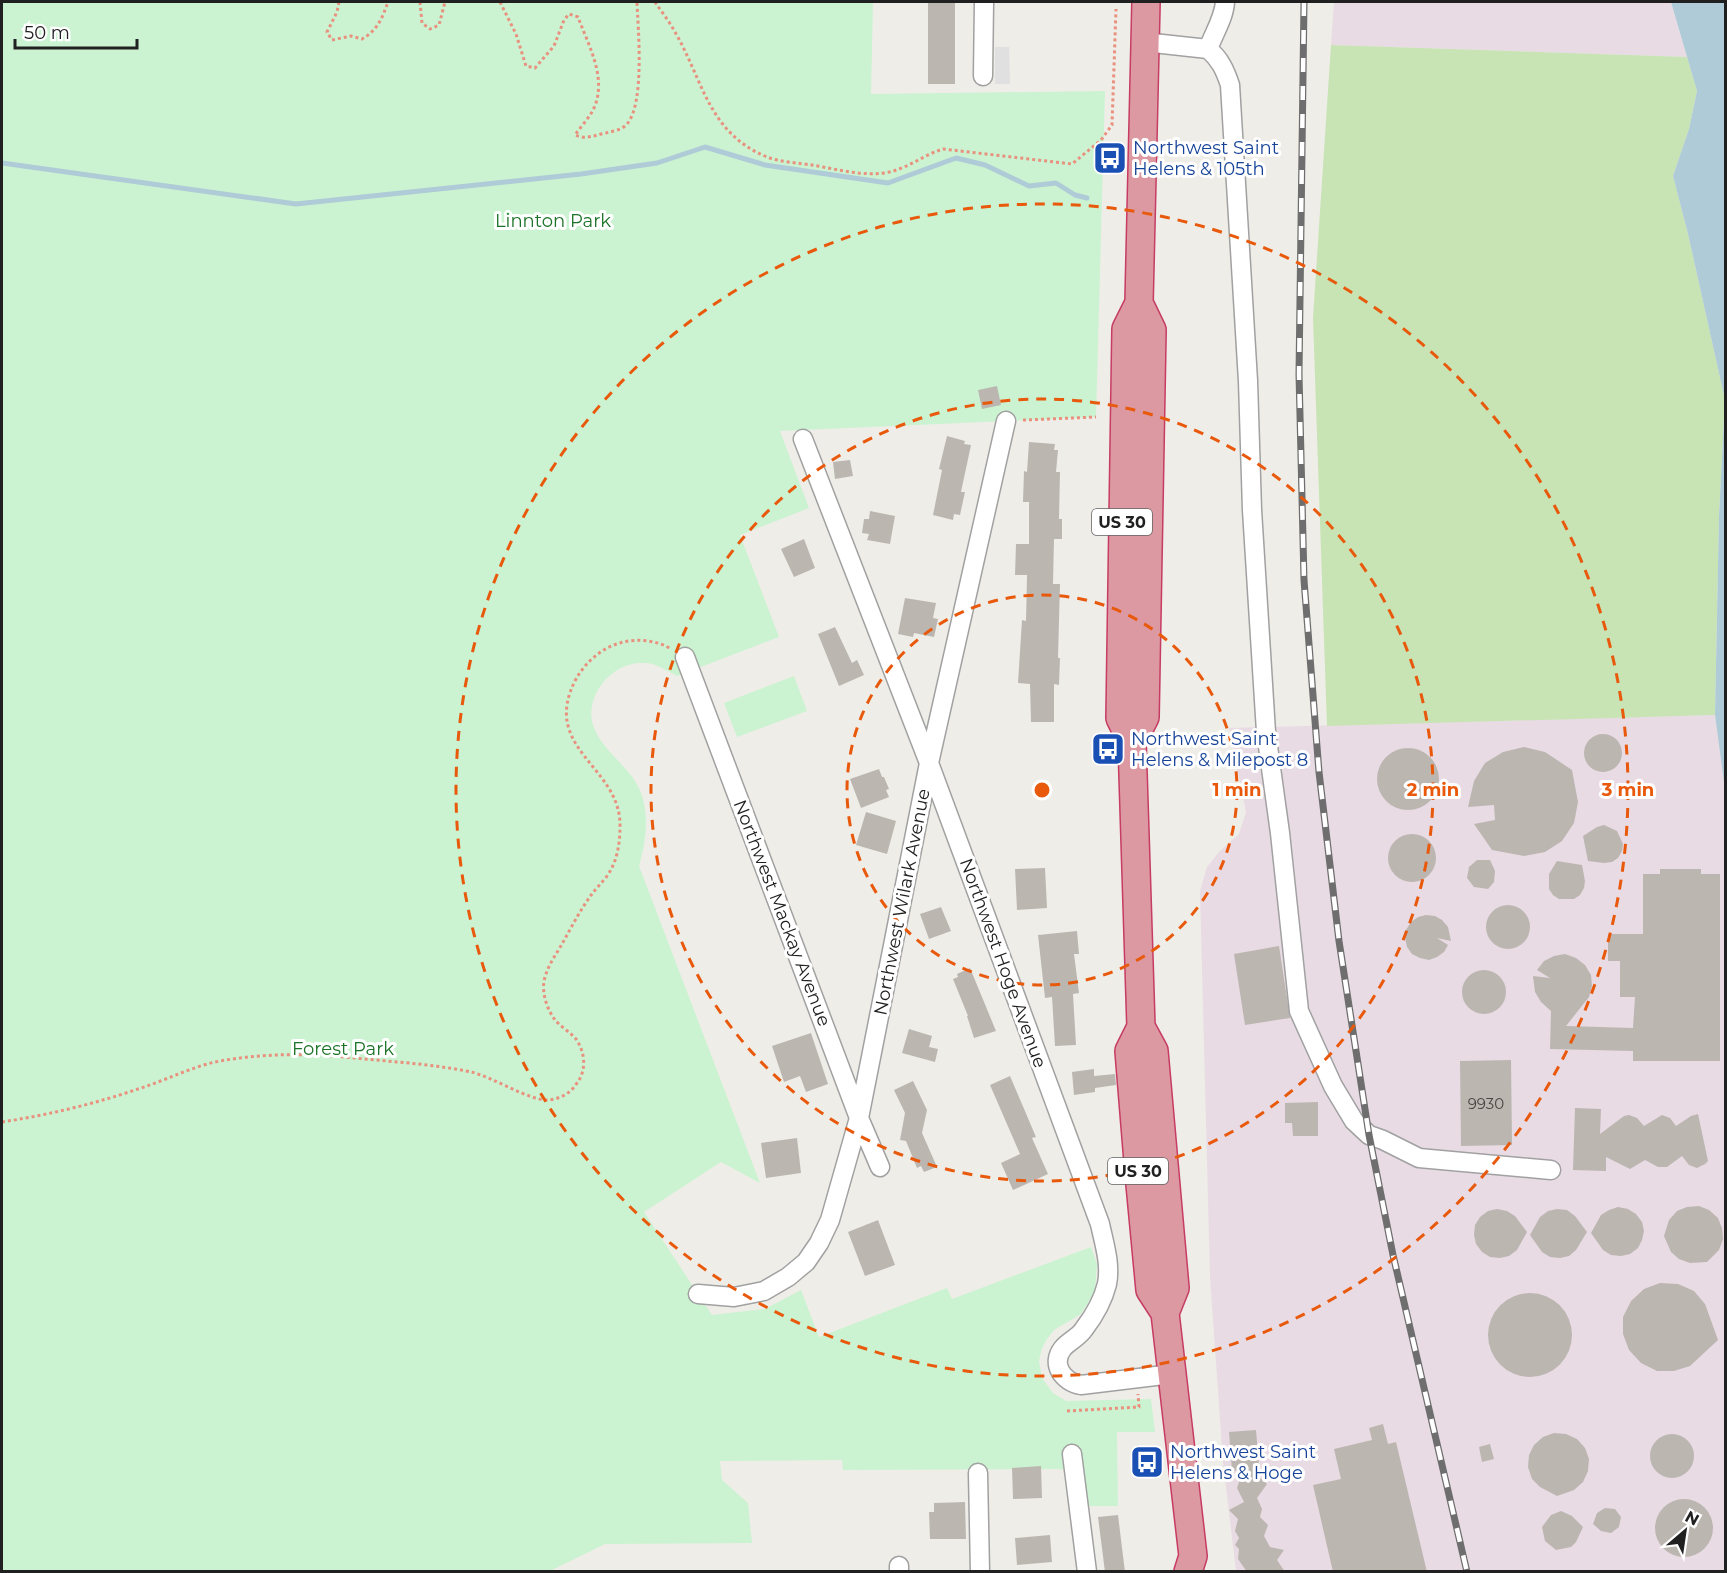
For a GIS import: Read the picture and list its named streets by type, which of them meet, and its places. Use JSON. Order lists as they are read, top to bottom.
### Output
{
  "streets": {
    "highway": ["US 30"],
    "street": ["Northwest Wilark Avenue", "Northwest Mackay Avenue", "Northwest Hoge Avenue"]
  },
  "crossings": [
    ["US 30", "Northwest Hoge Avenue"],
    ["Northwest Wilark Avenue", "Northwest Mackay Avenue"],
    ["Northwest Wilark Avenue", "Northwest Hoge Avenue"]
  ],
  "parks": ["Linnton Park", "Forest Park"],
  "places": {
    "bus stop": ["Northwest Saint Helens & 105th", "Northwest Saint Helens & Milepost 8", "Northwest Saint Helens & Hoge"]
  },
  "house_numbers": ["9930"],
  "scale_bar": "50 m",
  "north": "top right",
  "rings": ["1 min", "2 min", "3 min"]
}
